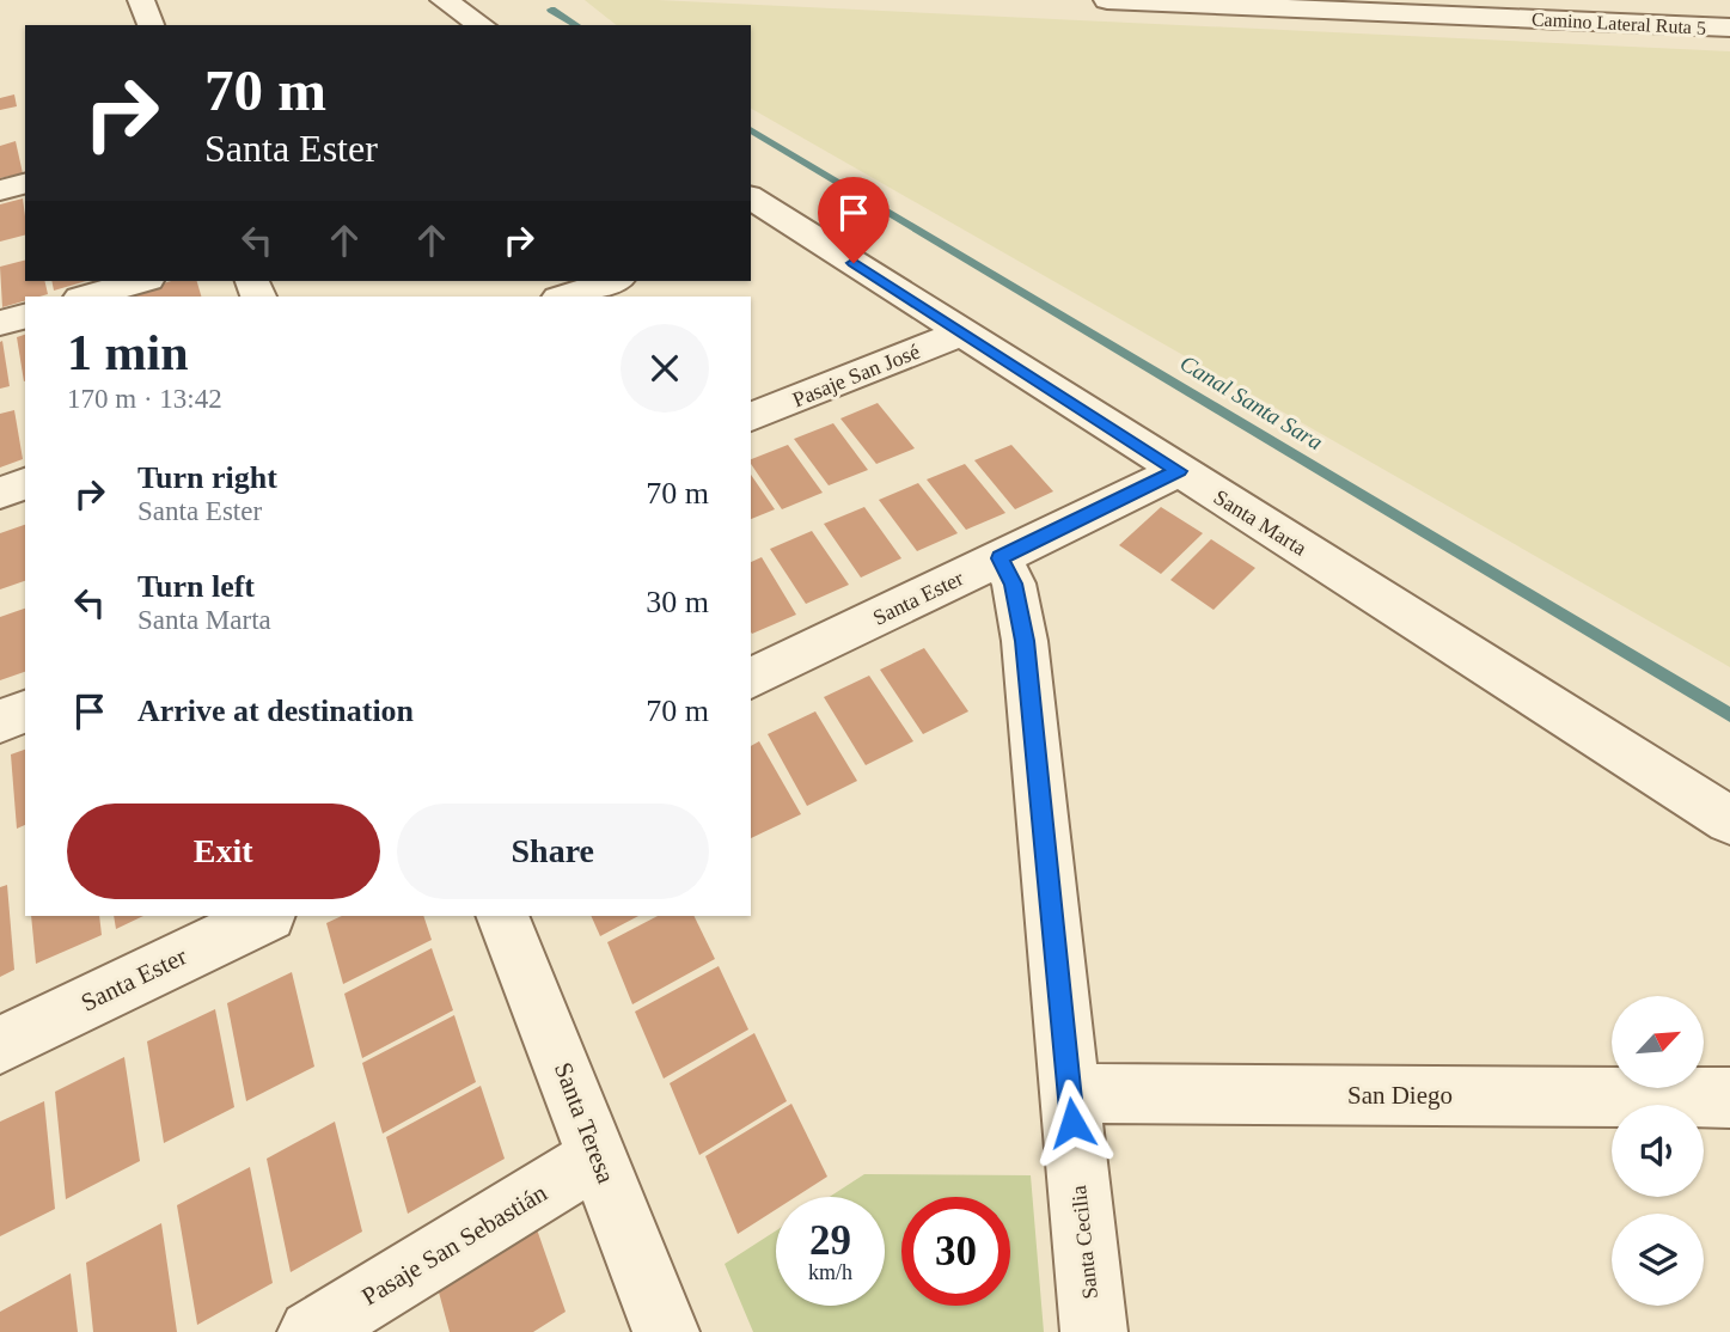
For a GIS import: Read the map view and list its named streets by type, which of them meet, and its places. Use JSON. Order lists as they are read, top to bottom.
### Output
{
  "streets": {
    "street": [
      "Camino Lateral Ruta 5",
      "Pasaje San José",
      "Santa Marta",
      "Santa Ester",
      "San Diego",
      "Santa Teresa",
      "Santa Cecilia",
      "Pasaje San Sebastián"
    ]
  },
  "crossings": [
    ["Pasaje San José", "Santa Marta"],
    ["Santa Marta", "Santa Ester"],
    ["Santa Ester", "Santa Cecilia"],
    ["San Diego", "Santa Cecilia"],
    ["Santa Teresa", "Pasaje San Sebastián"]
  ],
  "water": ["Canal Santa Sara"],
  "north": "top right",
  "page": {
    "turn": ["70 m", "Santa Ester"],
    "heading": ["1 min", "170 m · 13:42"],
    "list": [
      {
        "name": "Turn right",
        "note": "Santa Ester",
        "value": "70 m"
      },
      {
        "name": "Turn left",
        "note": "Santa Marta",
        "value": "30 m"
      },
      {
        "name": "Arrive at destination",
        "value": "70 m"
      }
    ],
    "buttons": ["Exit", "Share"],
    "speed": "29 km/h",
    "limit": "30"
  }
}
